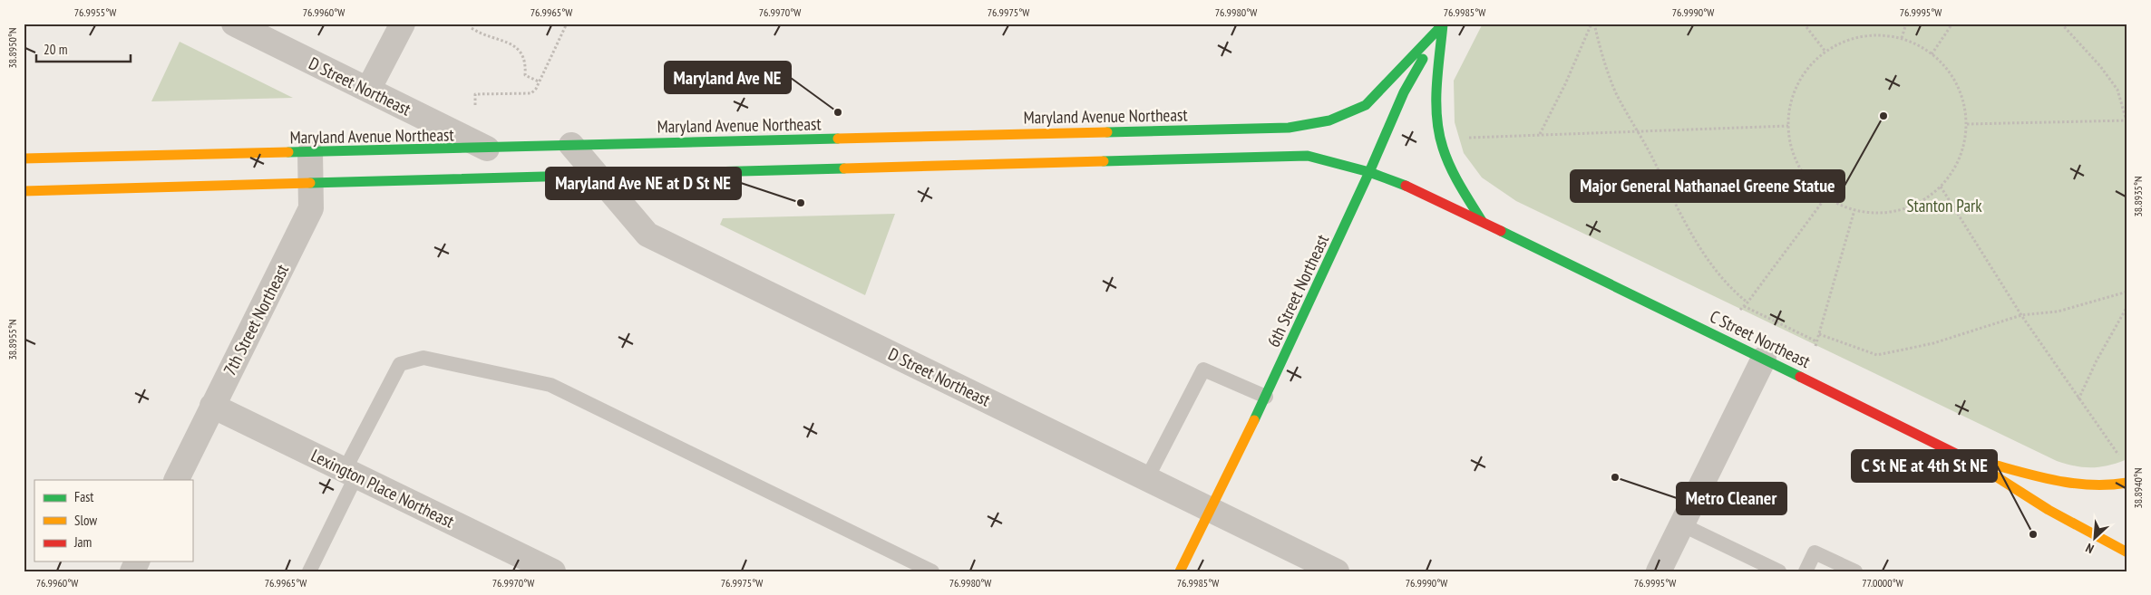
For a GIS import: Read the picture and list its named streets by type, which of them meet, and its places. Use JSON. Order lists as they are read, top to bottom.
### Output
{
  "streets": {
    "main road": ["Maryland Avenue Northeast", "6th Street Northeast", "C Street Northeast"],
    "street": ["D Street Northeast", "7th Street Northeast", "Lexington Place Northeast"]
  },
  "crossings": [
    ["D Street Northeast", "Maryland Avenue Northeast"],
    ["D Street Northeast", "6th Street Northeast"],
    ["Maryland Avenue Northeast", "6th Street Northeast"],
    ["Maryland Avenue Northeast", "7th Street Northeast"],
    ["6th Street Northeast", "C Street Northeast"],
    ["7th Street Northeast", "Lexington Place Northeast"]
  ],
  "parks": ["Stanton Park"],
  "places": [
    "Maryland Ave NE",
    "Major General Nathanael Greene Statue",
    "Maryland Ave NE at D St NE",
    "Metro Cleaner",
    "C St NE at 4th St NE"
  ],
  "legend": ["Fast", "Slow", "Jam"],
  "scale_bar": "20 m",
  "north": "bottom left",
  "coordinates": [
    "76.9955°W",
    "76.9960°W",
    "76.9965°W",
    "76.9970°W",
    "76.9975°W",
    "76.9980°W",
    "76.9985°W",
    "76.9990°W",
    "76.9995°W",
    "38.8950°N",
    "38.8935°N",
    "38.8955°N",
    "38.8940°N",
    "77.0000°W"
  ]
}
